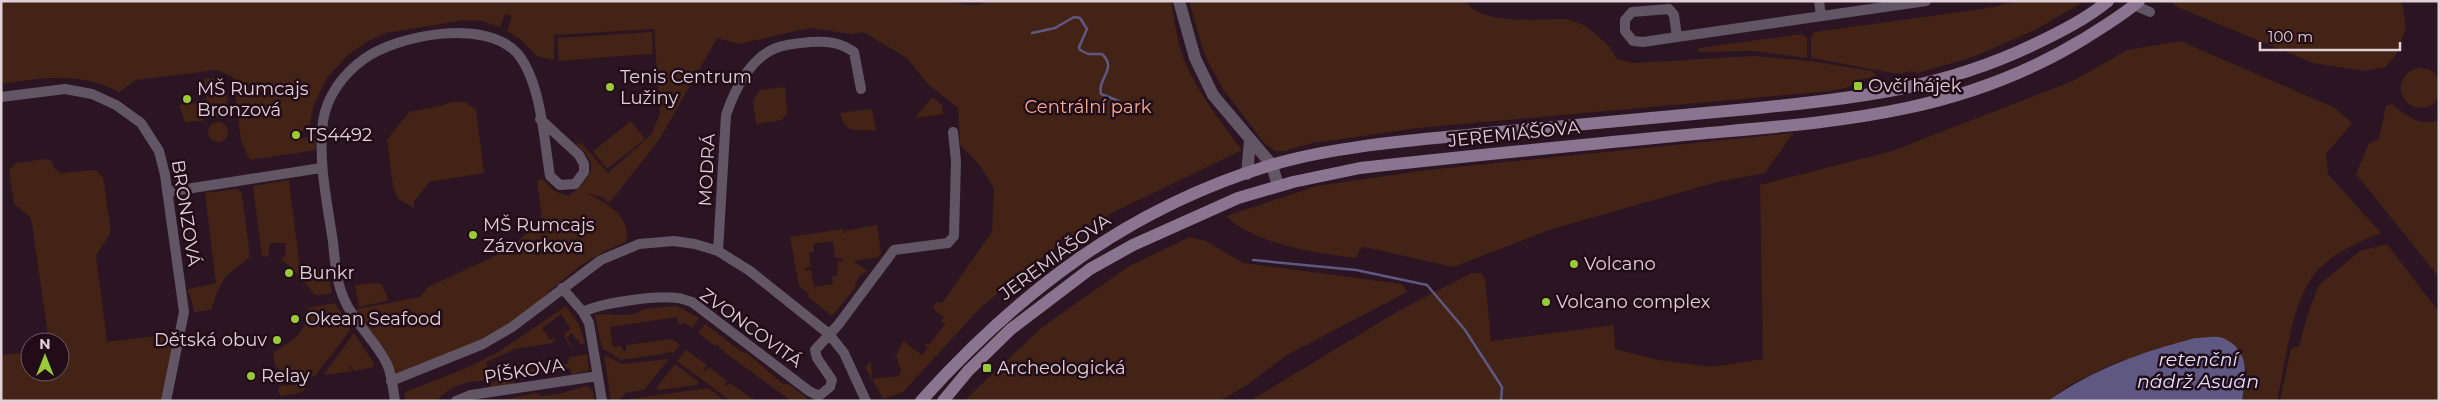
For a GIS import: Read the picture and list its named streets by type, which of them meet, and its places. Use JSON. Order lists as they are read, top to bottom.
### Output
{
  "streets": {
    "main road": ["JEREMIÁŠOVA"],
    "street": [
      "MODRÁ",
      "BRONZOVÁ",
      "ZVONCOVITÁ",
      "PÍŠKOVA"
    ]
  },
  "water": ["retenční nádrž Asuán"],
  "parks": ["Centrální park"],
  "places": {
    "transit": ["Ovčí hájek", "Archeologická"],
    "other": [
      "Tenis Centrum Lužiny",
      "MŠ Rumcajs Bronzová",
      "TS4492",
      "MŠ Rumcajs Zázvorkova",
      "Volcano",
      "Bunkr",
      "Volcano complex",
      "Okean Seafood",
      "Dětská obuv",
      "Relay"
    ]
  },
  "scale_bar": "100 m",
  "north": "top"
}
